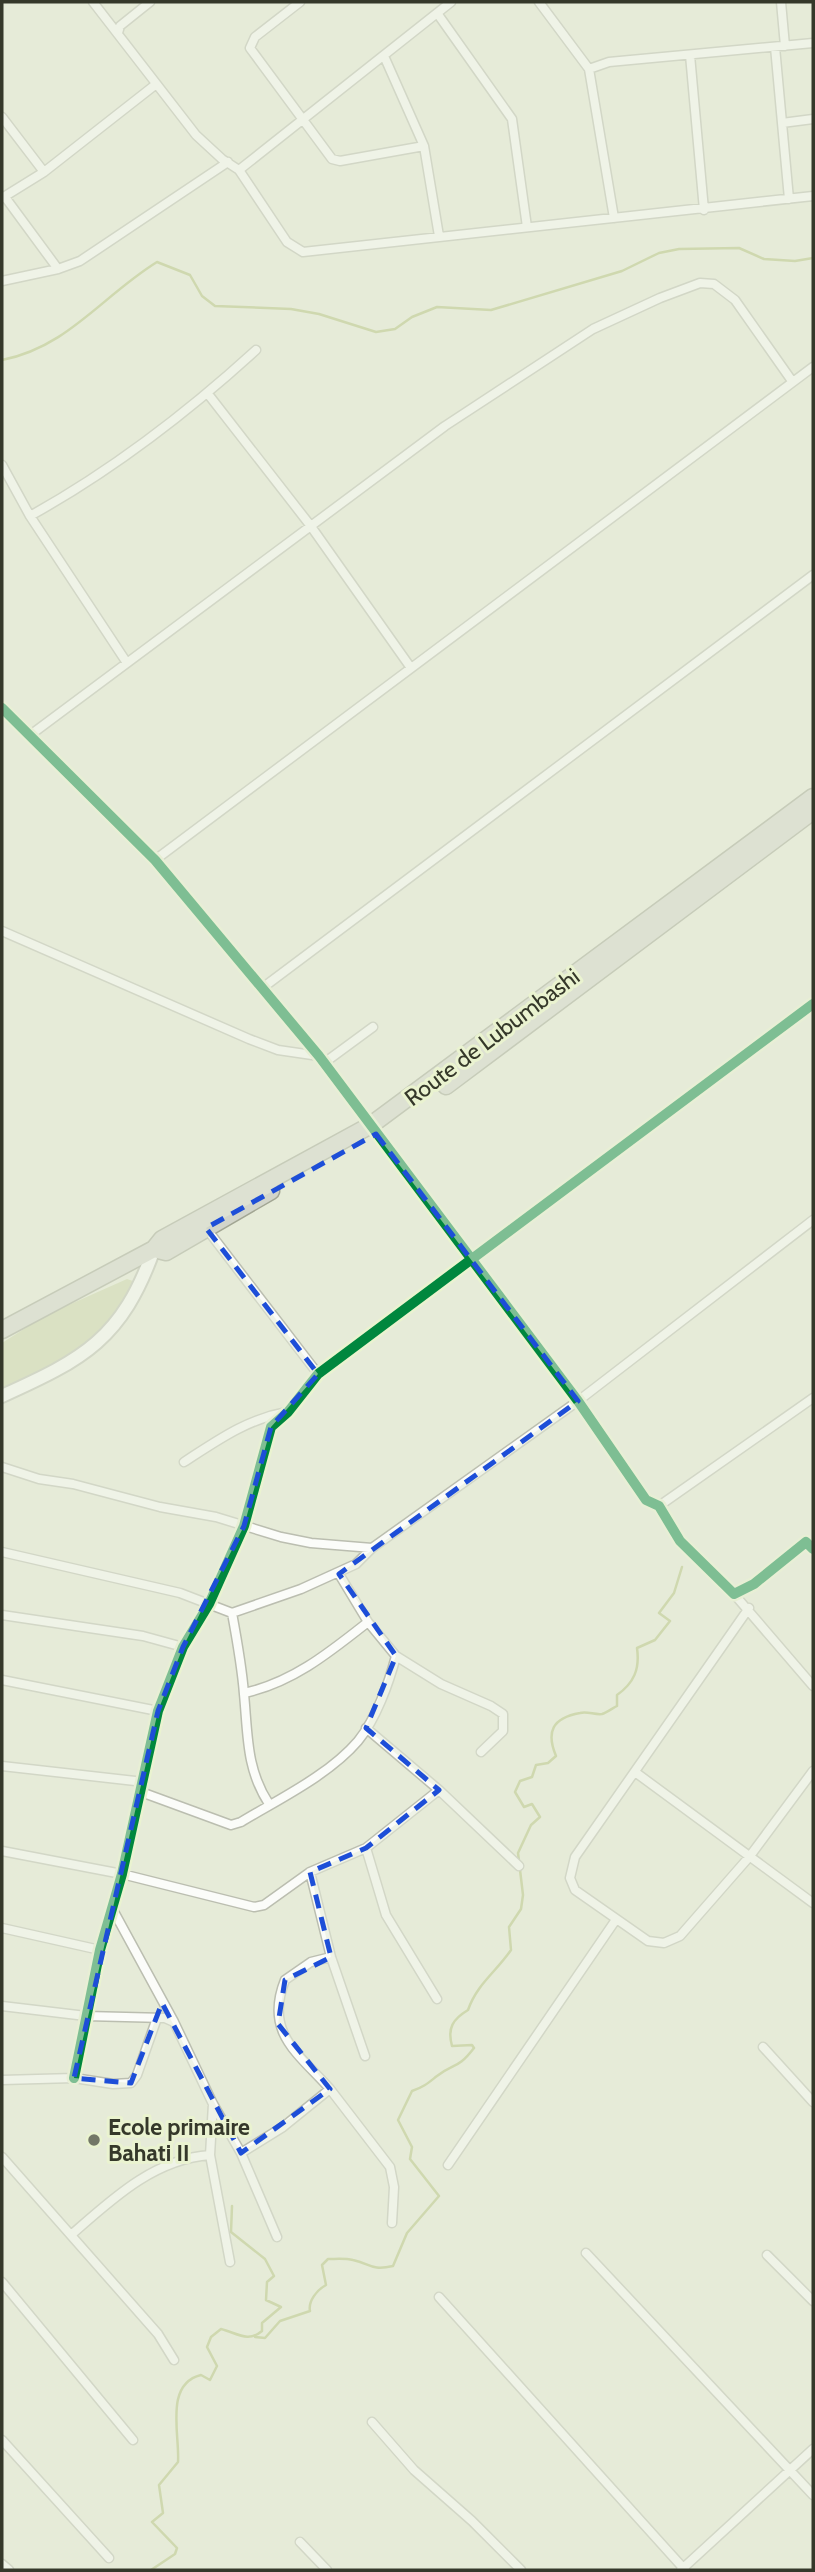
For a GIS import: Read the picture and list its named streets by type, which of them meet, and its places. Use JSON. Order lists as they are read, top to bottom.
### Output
{
  "streets": {
    "highway": ["Route de Lubumbashi"]
  },
  "places": ["Ecole primaire Bahati II"]
}
